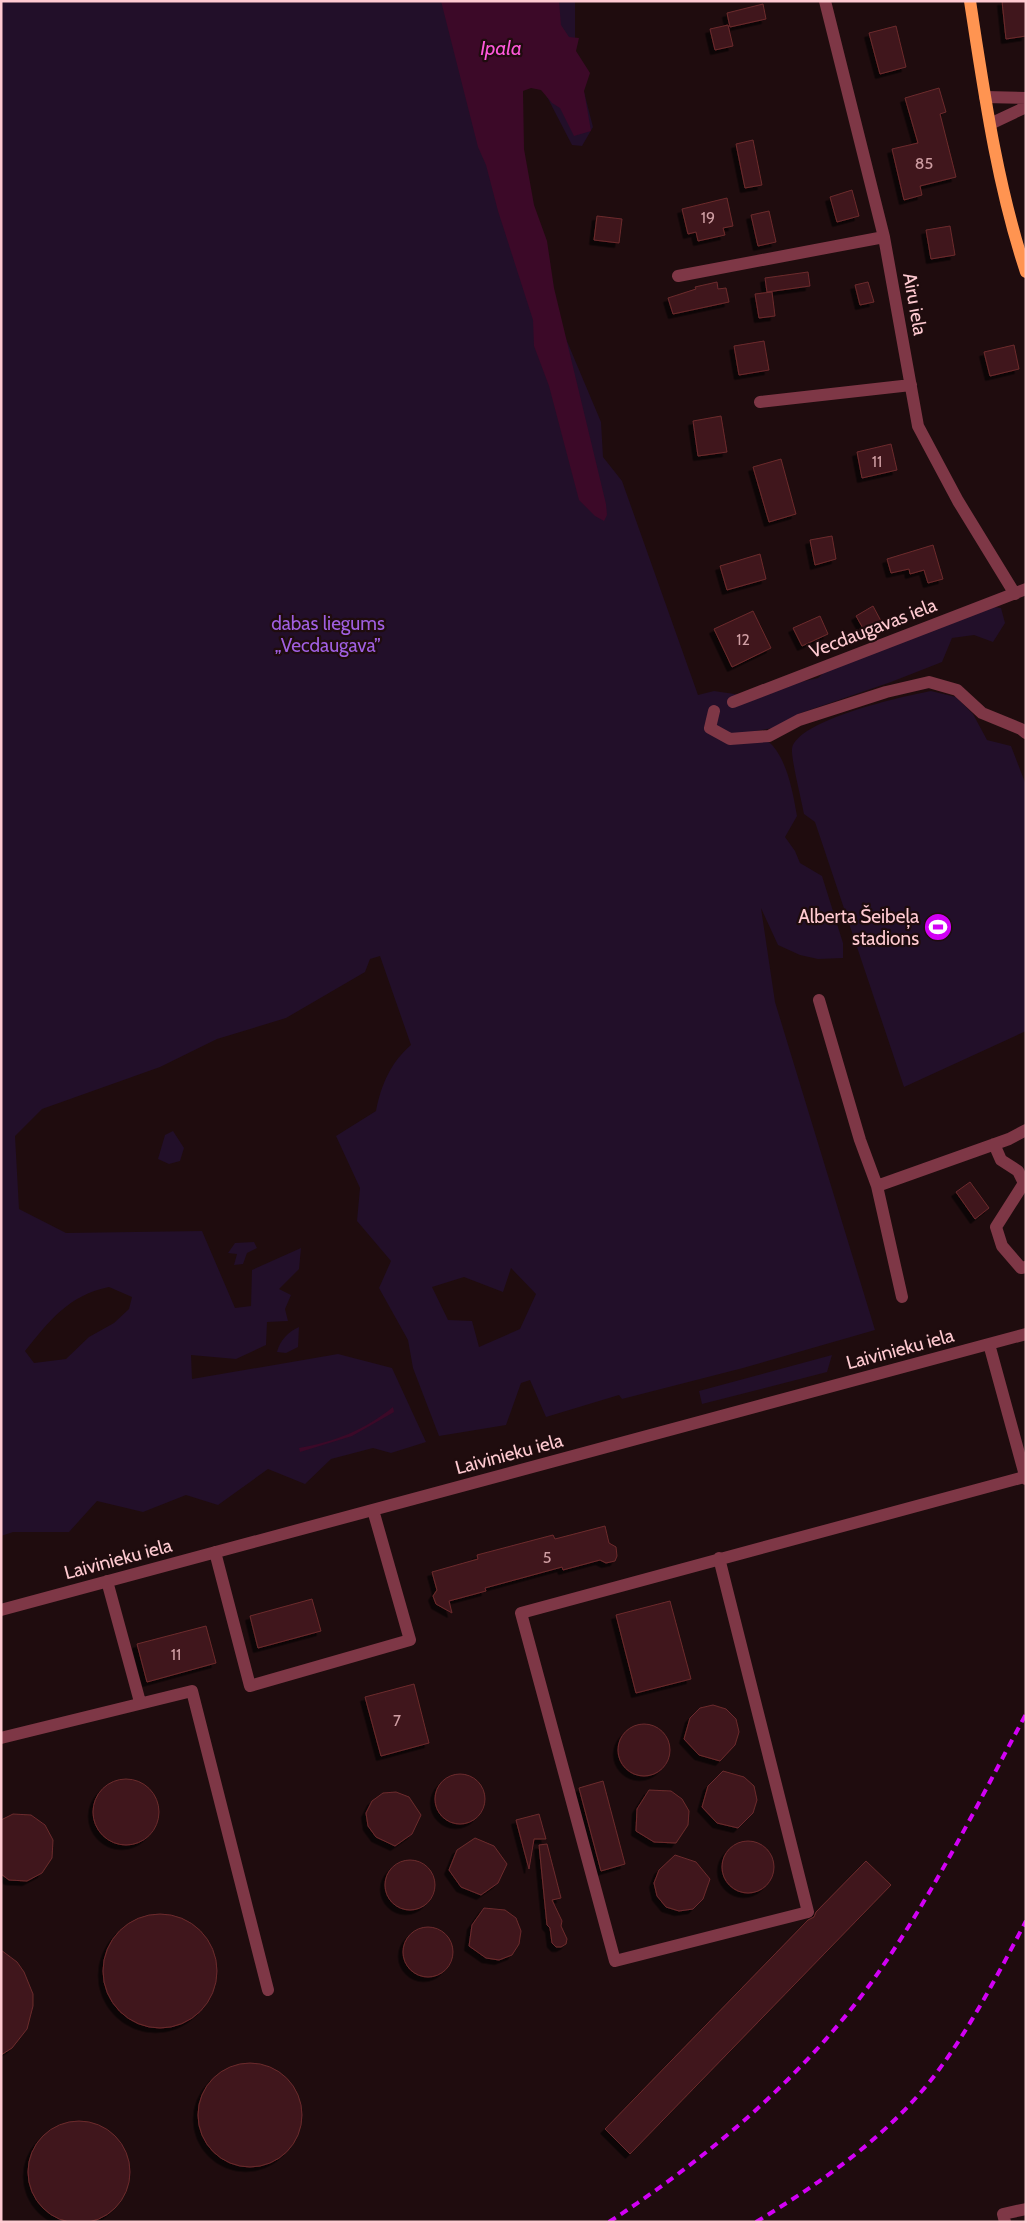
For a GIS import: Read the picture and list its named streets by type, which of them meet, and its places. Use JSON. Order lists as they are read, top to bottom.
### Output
{
  "streets": {
    "street": ["Airu iela", "Vecdaugavas iela", "Laivinieku iela"]
  },
  "crossings": [
    ["Airu iela", "Vecdaugavas iela"]
  ],
  "water": ["Ipala"],
  "parks": ["dabas liegums „Vecdaugava”"],
  "places": {
    "sports": ["Alberta Šeibeļa stadions"]
  },
  "house_numbers": [
    "85",
    "19",
    "11",
    "12",
    "5",
    "11",
    "7"
  ]
}
